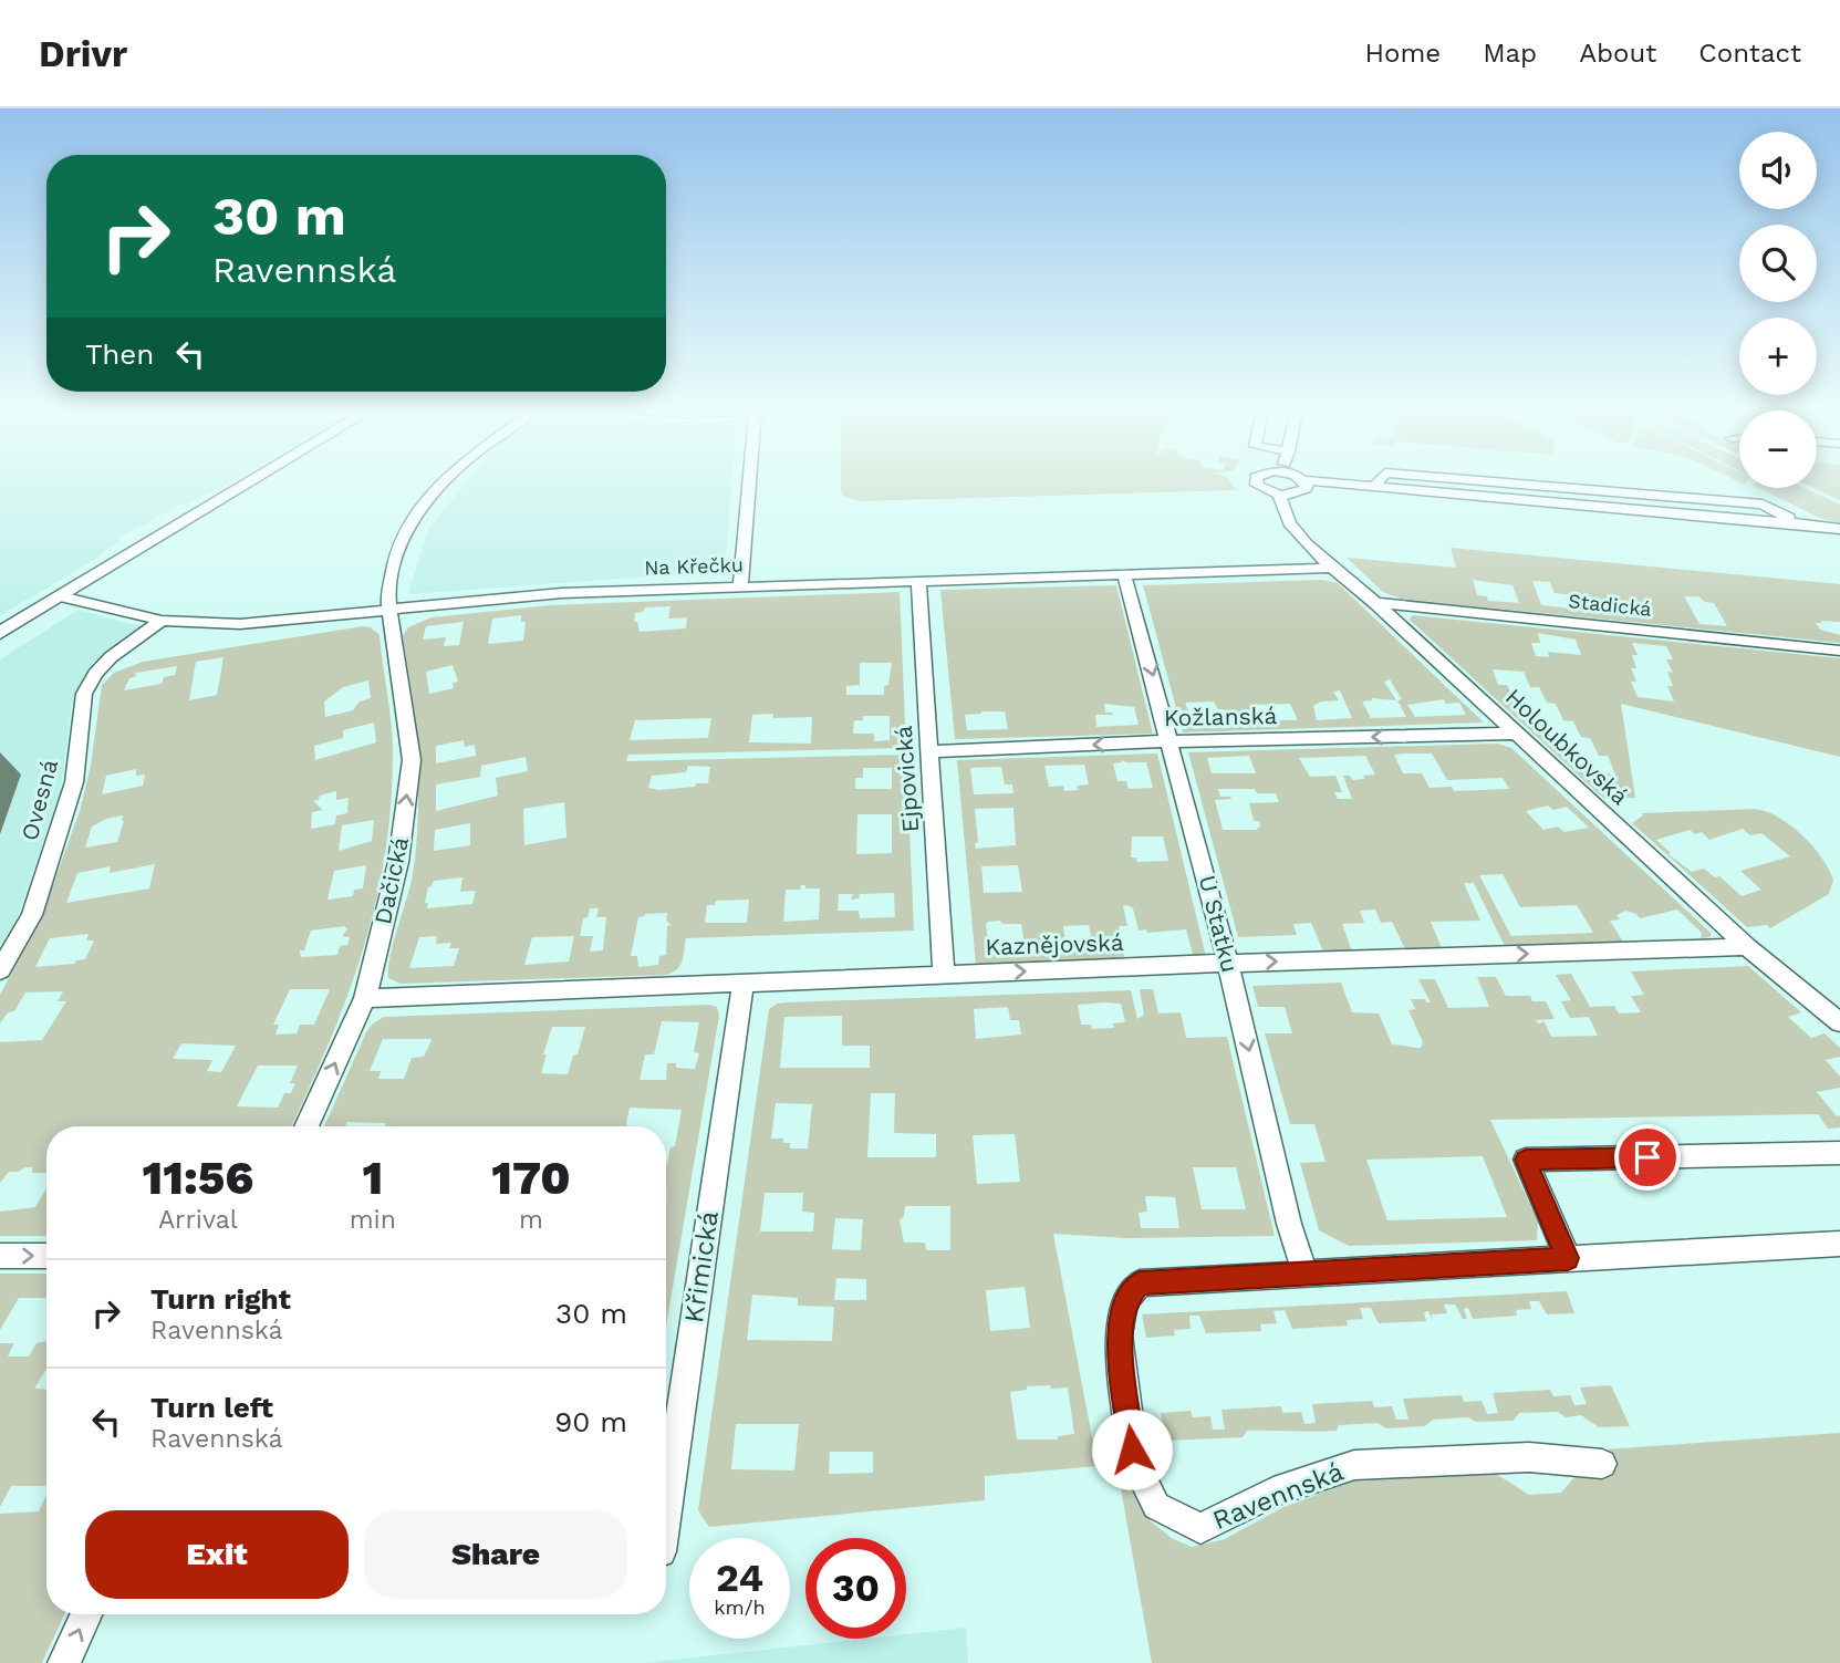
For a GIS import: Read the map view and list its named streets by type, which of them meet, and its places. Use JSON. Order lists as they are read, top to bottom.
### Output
{
  "streets": {
    "street": [
      "Na Křečku",
      "Stadická",
      "Kožlanská",
      "Holoubkovská",
      "Ejpovická",
      "Ovesná",
      "Dačická",
      "U Statku",
      "Kaznějovská",
      "Křimická",
      "Ravennská"
    ]
  },
  "crossings": [
    ["Na Křečku", "Holoubkovská"],
    ["Na Křečku", "Ejpovická"],
    ["Na Křečku", "Ovesná"],
    ["Na Křečku", "Dačická"],
    ["Na Křečku", "U Statku"],
    ["Stadická", "Holoubkovská"],
    ["Kožlanská", "Holoubkovská"],
    ["Kožlanská", "Ejpovická"],
    ["Kožlanská", "U Statku"],
    ["Holoubkovská", "Kaznějovská"],
    ["Ejpovická", "Kaznějovská"],
    ["Dačická", "Kaznějovská"],
    ["U Statku", "Kaznějovská"],
    ["U Statku", "Ravennská"],
    ["Kaznějovská", "Křimická"]
  ],
  "one_way": [
    "Kožlanská",
    "Dačická",
    "U Statku",
    "Kaznějovská"
  ],
  "page": {
    "header": "Drivr",
    "nav": [
      "Home",
      "Map",
      "About",
      "Contact"
    ],
    "map_buttons": ["+", "−"],
    "turn": ["30 m", "Ravennská"],
    "then": "Then",
    "eta": [
      "11:56",
      "Arrival",
      "1",
      "min",
      "170",
      "m"
    ],
    "list": [
      {
        "name": "Turn right",
        "note": "Ravennská",
        "value": "30 m"
      },
      {
        "name": "Turn left",
        "note": "Ravennská",
        "value": "90 m"
      }
    ],
    "buttons": ["Exit", "Share"],
    "speed": "24 km/h",
    "limit": "30"
  }
}
